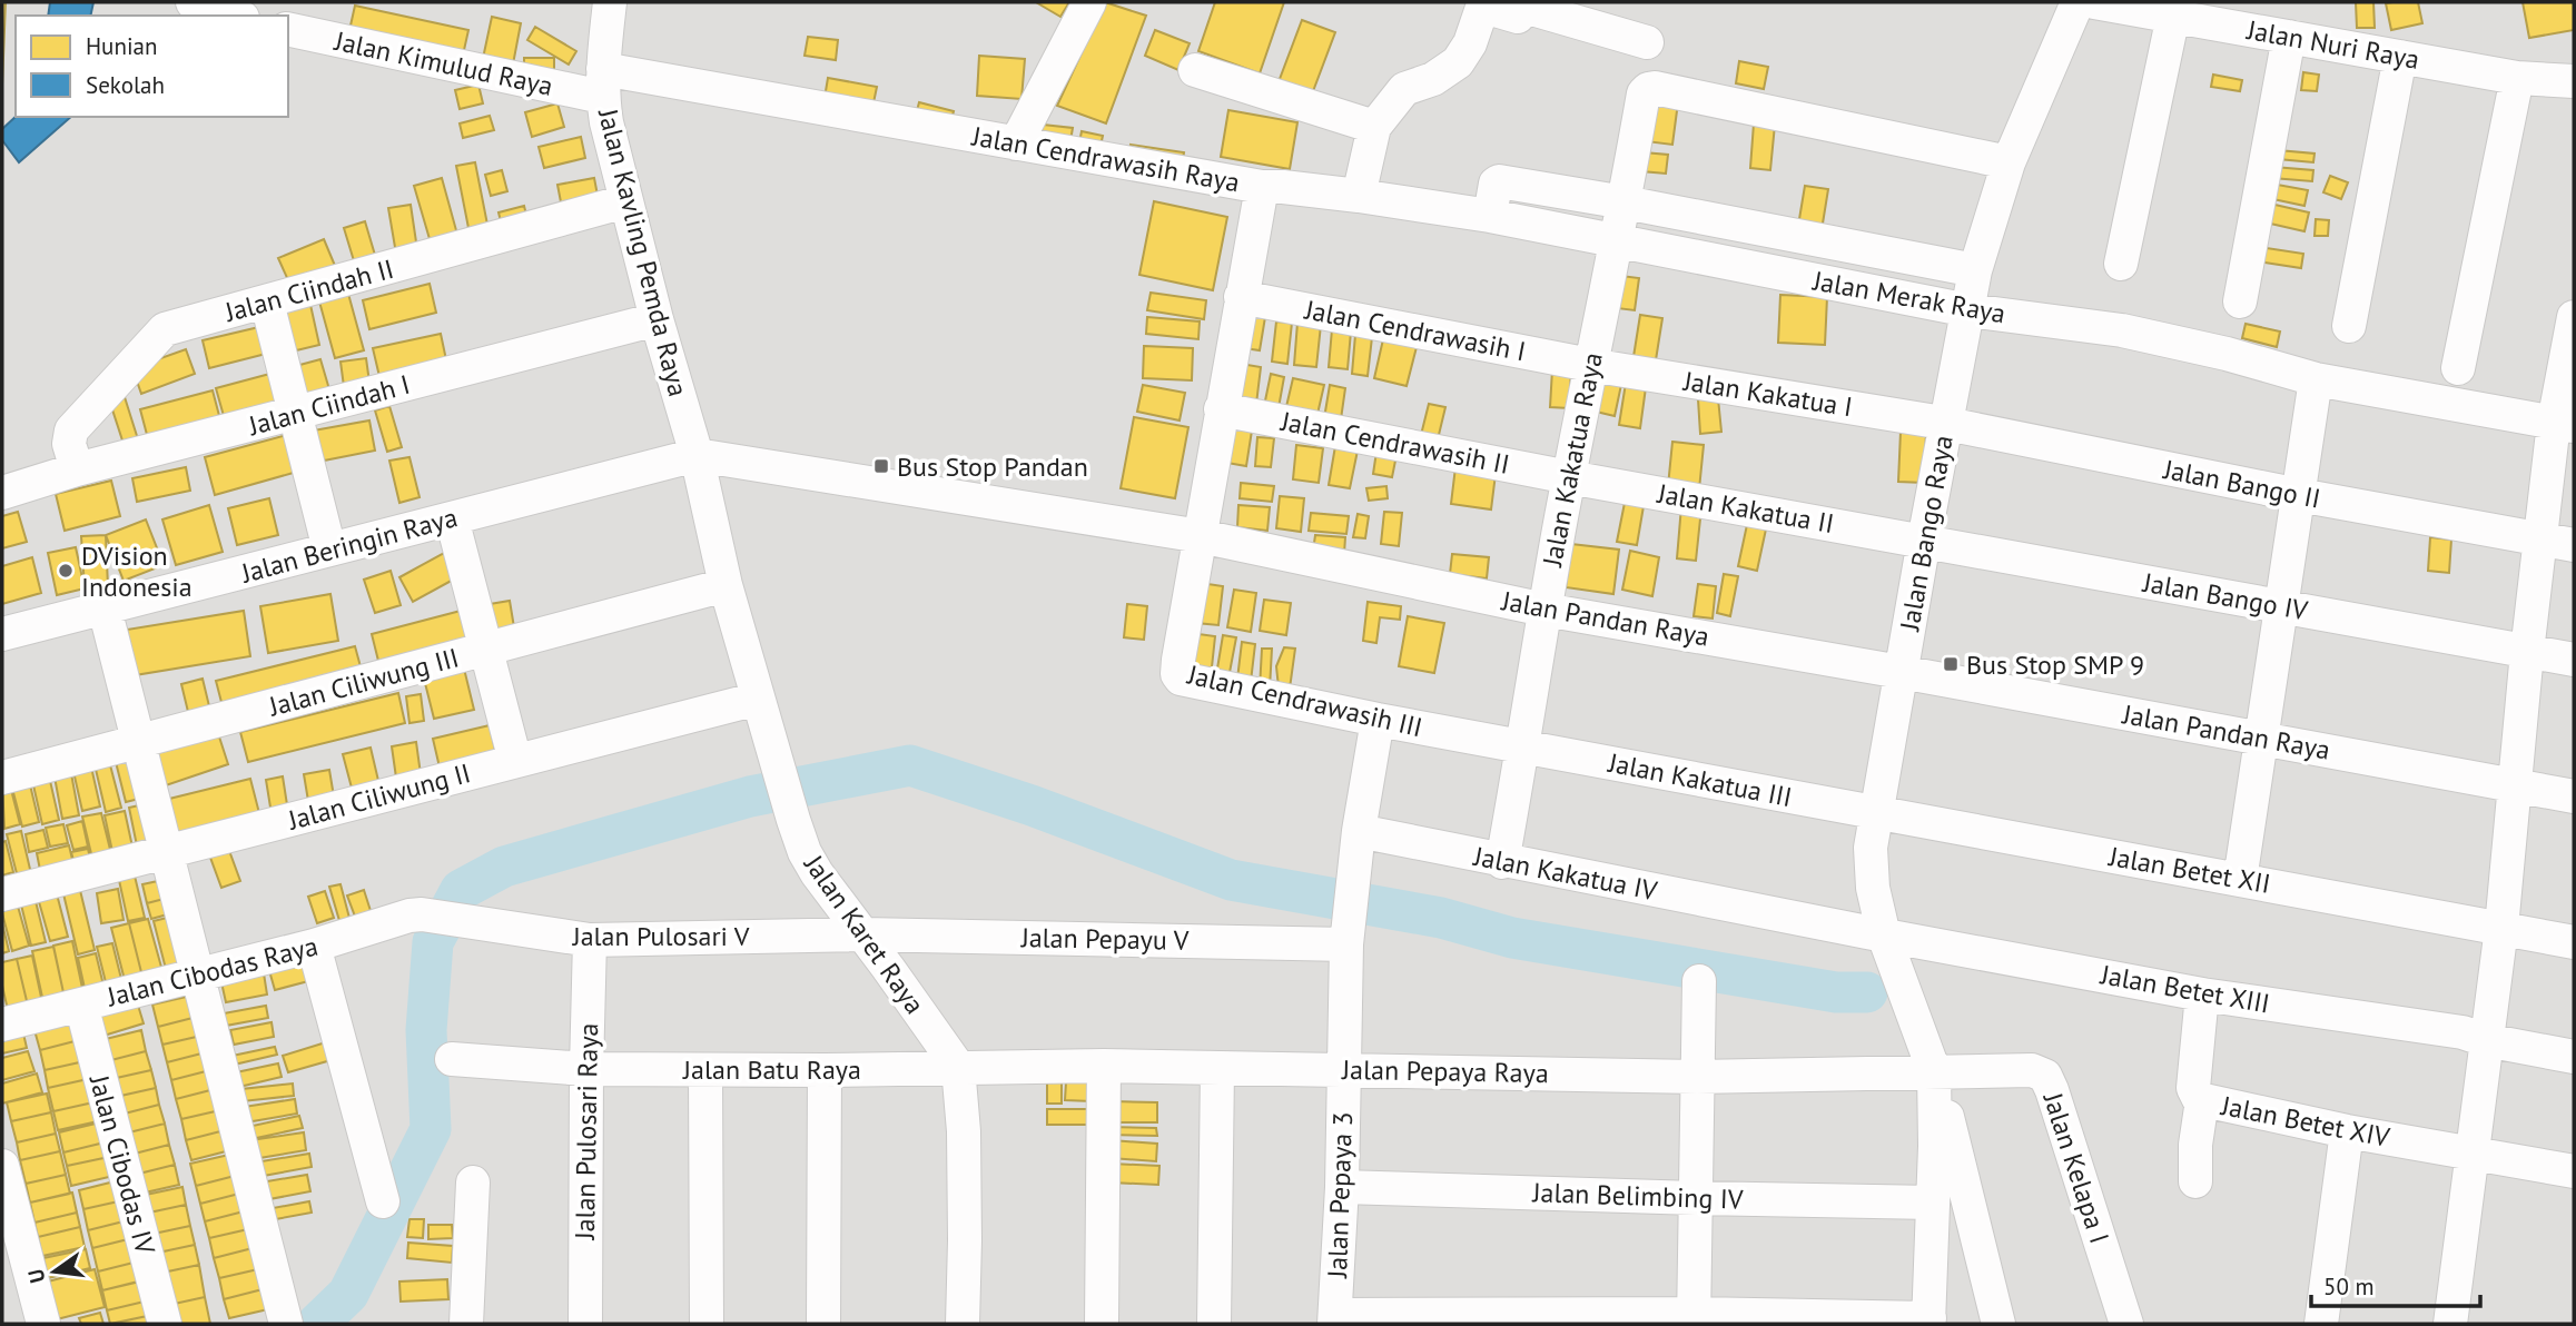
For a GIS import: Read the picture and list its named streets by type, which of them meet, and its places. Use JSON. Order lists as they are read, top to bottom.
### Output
{
  "streets": {
    "street": [
      "Jalan Nuri Raya",
      "Jalan Kimulud Raya",
      "Jalan Cendrawasih Raya",
      "Jalan Kavling Pemda Raya",
      "Jalan Ciindah II",
      "Jalan Merak Raya",
      "Jalan Cendrawasih I",
      "Jalan Kakatua I",
      "Jalan Ciindah I",
      "Jalan Cendrawasih II",
      "Jalan Kakatua Raya",
      "Jalan Bango II",
      "Jalan Kakatua II",
      "Jalan Bango Raya",
      "Jalan Beringin Raya",
      "Jalan Bango IV",
      "Jalan Pandan Raya",
      "Jalan Ciliwung III",
      "Jalan Cendrawasih III",
      "Jalan Kakatua III",
      "Jalan Ciliwung II",
      "Jalan Betet XII",
      "Jalan Kakatua IV",
      "Jalan Karet Raya",
      "Jalan Pulosari V",
      "Jalan Pepayu V",
      "Jalan Cibodas Raya",
      "Jalan Betet XIII",
      "Jalan Batu Raya",
      "Jalan Pepaya Raya",
      "Jalan Betet XIV",
      "Jalan Pulosari Raya",
      "Jalan Cibodas IV",
      "Jalan Kelapa I",
      "Jalan Pepaya 3",
      "Jalan Belimbing IV"
    ]
  },
  "crossings": [
    ["Jalan Kimulud Raya", "Jalan Cendrawasih Raya"],
    ["Jalan Kimulud Raya", "Jalan Kavling Pemda Raya"],
    ["Jalan Cendrawasih Raya", "Jalan Kavling Pemda Raya"],
    ["Jalan Cendrawasih Raya", "Jalan Merak Raya"],
    ["Jalan Cendrawasih Raya", "Jalan Cendrawasih I"],
    ["Jalan Cendrawasih Raya", "Jalan Cendrawasih II"],
    ["Jalan Cendrawasih Raya", "Jalan Pandan Raya"],
    ["Jalan Cendrawasih Raya", "Jalan Cendrawasih III"],
    ["Jalan Kavling Pemda Raya", "Jalan Ciindah II"],
    ["Jalan Kavling Pemda Raya", "Jalan Ciindah I"],
    ["Jalan Kavling Pemda Raya", "Jalan Beringin Raya"],
    ["Jalan Kavling Pemda Raya", "Jalan Pandan Raya"],
    ["Jalan Kavling Pemda Raya", "Jalan Karet Raya"],
    ["Jalan Ciindah II", "Jalan Ciindah I"],
    ["Jalan Merak Raya", "Jalan Kakatua Raya"],
    ["Jalan Merak Raya", "Jalan Bango Raya"],
    ["Jalan Cendrawasih I", "Jalan Kakatua I"],
    ["Jalan Cendrawasih I", "Jalan Kakatua Raya"],
    ["Jalan Kakatua I", "Jalan Kakatua Raya"],
    ["Jalan Kakatua I", "Jalan Bango II"],
    ["Jalan Kakatua I", "Jalan Bango Raya"],
    ["Jalan Cendrawasih II", "Jalan Kakatua Raya"],
    ["Jalan Cendrawasih II", "Jalan Kakatua II"],
    ["Jalan Kakatua Raya", "Jalan Kakatua II"],
    ["Jalan Kakatua Raya", "Jalan Bango Raya"],
    ["Jalan Kakatua Raya", "Jalan Pandan Raya"],
    ["Jalan Kakatua Raya", "Jalan Cendrawasih III"],
    ["Jalan Kakatua Raya", "Jalan Kakatua III"],
    ["Jalan Kakatua Raya", "Jalan Kakatua IV"],
    ["Jalan Bango II", "Jalan Bango Raya"],
    ["Jalan Kakatua II", "Jalan Bango Raya"],
    ["Jalan Kakatua II", "Jalan Bango IV"],
    ["Jalan Bango Raya", "Jalan Bango IV"],
    ["Jalan Bango Raya", "Jalan Pandan Raya"],
    ["Jalan Bango Raya", "Jalan Kakatua III"],
    ["Jalan Bango Raya", "Jalan Betet XII"],
    ["Jalan Bango Raya", "Jalan Kakatua IV"],
    ["Jalan Bango Raya", "Jalan Betet XIII"],
    ["Jalan Bango Raya", "Jalan Pepaya Raya"],
    ["Jalan Bango Raya", "Jalan Kelapa I"],
    ["Jalan Bango Raya", "Jalan Belimbing IV"],
    ["Jalan Beringin Raya", "Jalan Pandan Raya"],
    ["Jalan Beringin Raya", "Jalan Karet Raya"],
    ["Jalan Pandan Raya", "Jalan Cendrawasih III"],
    ["Jalan Pandan Raya", "Jalan Karet Raya"],
    ["Jalan Ciliwung III", "Jalan Karet Raya"],
    ["Jalan Cendrawasih III", "Jalan Kakatua III"],
    ["Jalan Kakatua III", "Jalan Betet XII"],
    ["Jalan Ciliwung II", "Jalan Karet Raya"],
    ["Jalan Kakatua IV", "Jalan Betet XIII"],
    ["Jalan Kakatua IV", "Jalan Pepaya 3"],
    ["Jalan Karet Raya", "Jalan Pulosari V"],
    ["Jalan Karet Raya", "Jalan Pepayu V"],
    ["Jalan Karet Raya", "Jalan Batu Raya"],
    ["Jalan Karet Raya", "Jalan Pepaya Raya"],
    ["Jalan Pulosari V", "Jalan Pepayu V"],
    ["Jalan Pulosari V", "Jalan Cibodas Raya"],
    ["Jalan Pulosari V", "Jalan Pulosari Raya"],
    ["Jalan Pepayu V", "Jalan Pepaya 3"],
    ["Jalan Cibodas Raya", "Jalan Cibodas IV"],
    ["Jalan Betet XIII", "Jalan Betet XIV"],
    ["Jalan Batu Raya", "Jalan Pepaya Raya"],
    ["Jalan Batu Raya", "Jalan Pulosari Raya"],
    ["Jalan Pepaya Raya", "Jalan Kelapa I"],
    ["Jalan Pepaya Raya", "Jalan Pepaya 3"],
    ["Jalan Pepaya 3", "Jalan Belimbing IV"]
  ],
  "places": {
    "transit": ["Bus Stop Pandan", "Bus Stop SMP 9"],
    "other": ["DVision Indonesia"]
  },
  "legend": ["Hunian", "Sekolah"],
  "scale_bar": "50 m",
  "north": "left"
}
